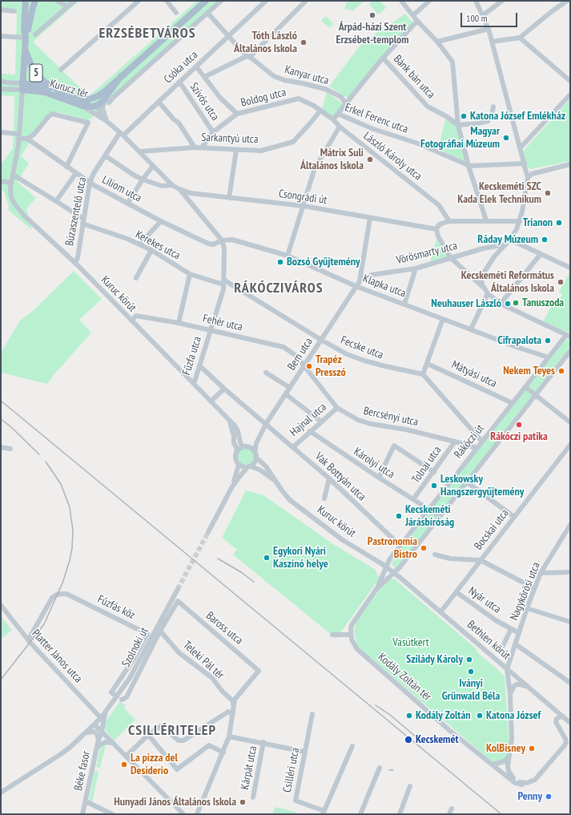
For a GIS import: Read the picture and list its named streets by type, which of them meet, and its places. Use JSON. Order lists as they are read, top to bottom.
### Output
{
  "streets": {
    "main road": ["5", "Kurucz tér"],
    "street": [
      "Csóka utca",
      "Kanyar utca",
      "Bánk bán utca",
      "Boldog utca",
      "Szívós utca",
      "Erkel Ferenc utca",
      "Sarkantyú utca",
      "László Károly utca",
      "Liliom utca",
      "Csongrádi út",
      "Búzaszentelő utca",
      "Kerekes utca",
      "Vörösmarty utca",
      "Klapka utca",
      "Kuruc körút",
      "Fehér utca",
      "Fecske utca",
      "Bem utca",
      "Fűzfa utca",
      "Mátyási utca",
      "Bercsényi utca",
      "Hajnal utca",
      "Rákóczi út",
      "Károlyi utca",
      "Tolnai utca",
      "Vak Bottyán utca",
      "Bocskai utca",
      "Nagykőrösi utca",
      "Nyár utca",
      "Fűzfás köz",
      "Baross utca",
      "Bethlen körút",
      "Szolnoki út",
      "Platter János utca",
      "Teleki Pál tér",
      "Kodály Zoltán tér",
      "Kárpát utca",
      "Csilléri utca",
      "Béke fasor"
    ]
  },
  "crossings": [
    ["Csóka utca", "Kanyar utca"],
    ["Csóka utca", "Szívós utca"],
    ["Csóka utca", "Csongrádi út"],
    ["Csóka utca", "Búzaszentelő utca"],
    ["5", "Kurucz tér"],
    ["Kurucz tér", "Csongrádi út"],
    ["Boldog utca", "Szívós utca"],
    ["Boldog utca", "Sarkantyú utca"],
    ["Boldog utca", "László Károly utca"],
    ["Erkel Ferenc utca", "László Károly utca"],
    ["Sarkantyú utca", "László Károly utca"],
    ["Sarkantyú utca", "Csongrádi út"],
    ["Liliom utca", "Búzaszentelő utca"],
    ["Liliom utca", "Klapka utca"],
    ["Liliom utca", "Fűzfa utca"],
    ["Csongrádi út", "Búzaszentelő utca"],
    ["Búzaszentelő utca", "Kerekes utca"],
    ["Búzaszentelő utca", "Kuruc körút"],
    ["Kerekes utca", "Kuruc körút"],
    ["Kerekes utca", "Fecske utca"],
    ["Kerekes utca", "Fűzfa utca"],
    ["Vörösmarty utca", "Klapka utca"],
    ["Vörösmarty utca", "Bem utca"],
    ["Klapka utca", "Bem utca"],
    ["Klapka utca", "Fűzfa utca"],
    ["Klapka utca", "Rákóczi út"],
    ["Kuruc körút", "Fehér utca"],
    ["Kuruc körút", "Bem utca"],
    ["Kuruc körút", "Fűzfa utca"],
    ["Kuruc körút", "Rákóczi út"],
    ["Kuruc körút", "Bethlen körút"],
    ["Fehér utca", "Bem utca"],
    ["Fehér utca", "Fűzfa utca"],
    ["Fehér utca", "Bercsényi utca"],
    ["Fecske utca", "Bem utca"],
    ["Fecske utca", "Fűzfa utca"],
    ["Bem utca", "Bercsényi utca"],
    ["Bem utca", "Vak Bottyán utca"],
    ["Fűzfa utca", "Vak Bottyán utca"],
    ["Mátyási utca", "Rákóczi út"],
    ["Bercsényi utca", "Hajnal utca"],
    ["Bercsényi utca", "Rákóczi út"],
    ["Bercsényi utca", "Tolnai utca"],
    ["Hajnal utca", "Károlyi utca"],
    ["Hajnal utca", "Vak Bottyán utca"],
    ["Rákóczi út", "Károlyi utca"],
    ["Rákóczi út", "Vak Bottyán utca"],
    ["Rákóczi út", "Bethlen körút"],
    ["Károlyi utca", "Tolnai utca"],
    ["Bocskai utca", "Nyár utca"],
    ["Bocskai utca", "Bethlen körút"],
    ["Nagykőrösi utca", "Nyár utca"],
    ["Nagykőrösi utca", "Bethlen körút"],
    ["Fűzfás köz", "Szolnoki út"],
    ["Fűzfás köz", "Platter János utca"],
    ["Baross utca", "Teleki Pál tér"],
    ["Bethlen körút", "Kodály Zoltán tér"],
    ["Szolnoki út", "Platter János utca"],
    ["Szolnoki út", "Béke fasor"]
  ],
  "districts": ["ERZSÉBETVÁROS", "RÁKÓCZIVÁROS", "CSILLÉRITELEP"],
  "parks": ["Vasútkert"],
  "places": [
    "Árpád-házi Szent Erzsébet-templom",
    "Tóth László Általános Iskola",
    "Katona József Emlékház",
    "Magyar Fotográfiai Múzeum",
    "Mátrix Suli Általános Iskola",
    "Kecskeméti SZC Kada Elek Technikum",
    "Trianon",
    "Ráday Múzeum",
    "Bozsó Gyűjtemény",
    "Kecskeméti Református Általános Iskola",
    "Tanuszoda",
    "Neuhauser László",
    "Cifrapalota",
    "Trapéz Presszó",
    "Nekem Teyes",
    "Rákóczi patika",
    "Leskowsky Hangszergyűjtemény",
    "Kecskeméti Járásbíróság",
    "Pastronomia Bistro",
    "Egykori Nyári Kaszinó helye",
    "Szilády Károly",
    "Iványi Grünwald Béla",
    "Kodály Zoltán",
    "Katona József",
    "Kecskemét",
    "KolBisney",
    "La pizza del Desiderio",
    "Penny",
    "Hunyadi János Általános Iskola"
  ],
  "scale_bar": "100 m"
}
